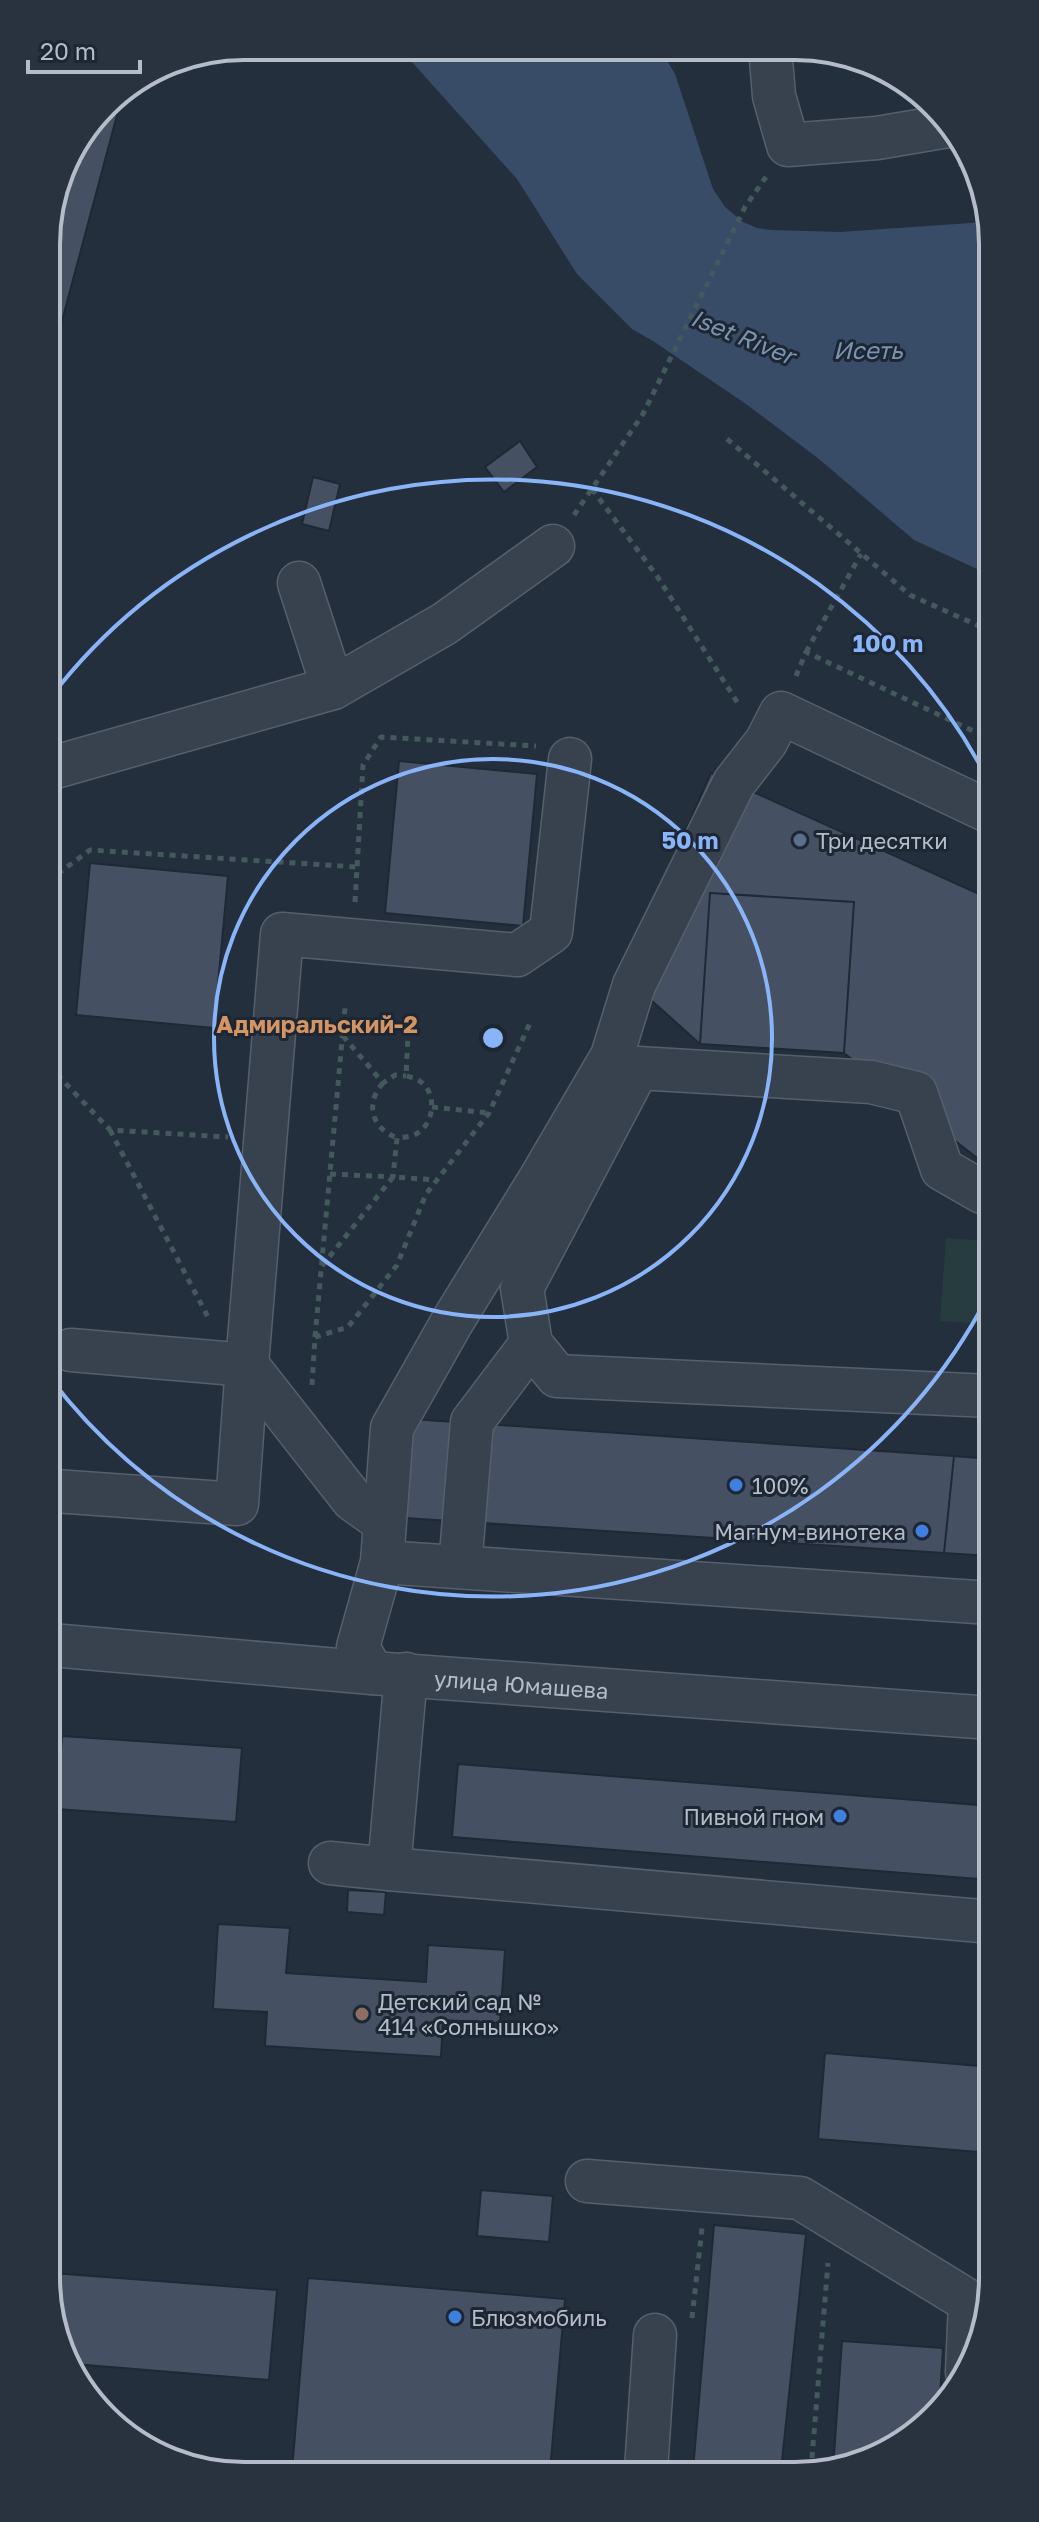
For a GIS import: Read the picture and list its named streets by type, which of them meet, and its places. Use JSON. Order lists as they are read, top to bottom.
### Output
{
  "streets": {
    "street": ["улица Юмашева"]
  },
  "districts": ["Адмиральский-2"],
  "water": ["Iset River", "Исеть"],
  "places": [
    "Три десятки",
    "100%",
    "Магнум-винотека",
    "Пивной гном",
    "Детский сад № 414 «Солнышко»",
    "Блюзмобиль"
  ],
  "scale_bar": "20 m",
  "rings": ["100 m", "50 m"]
}
